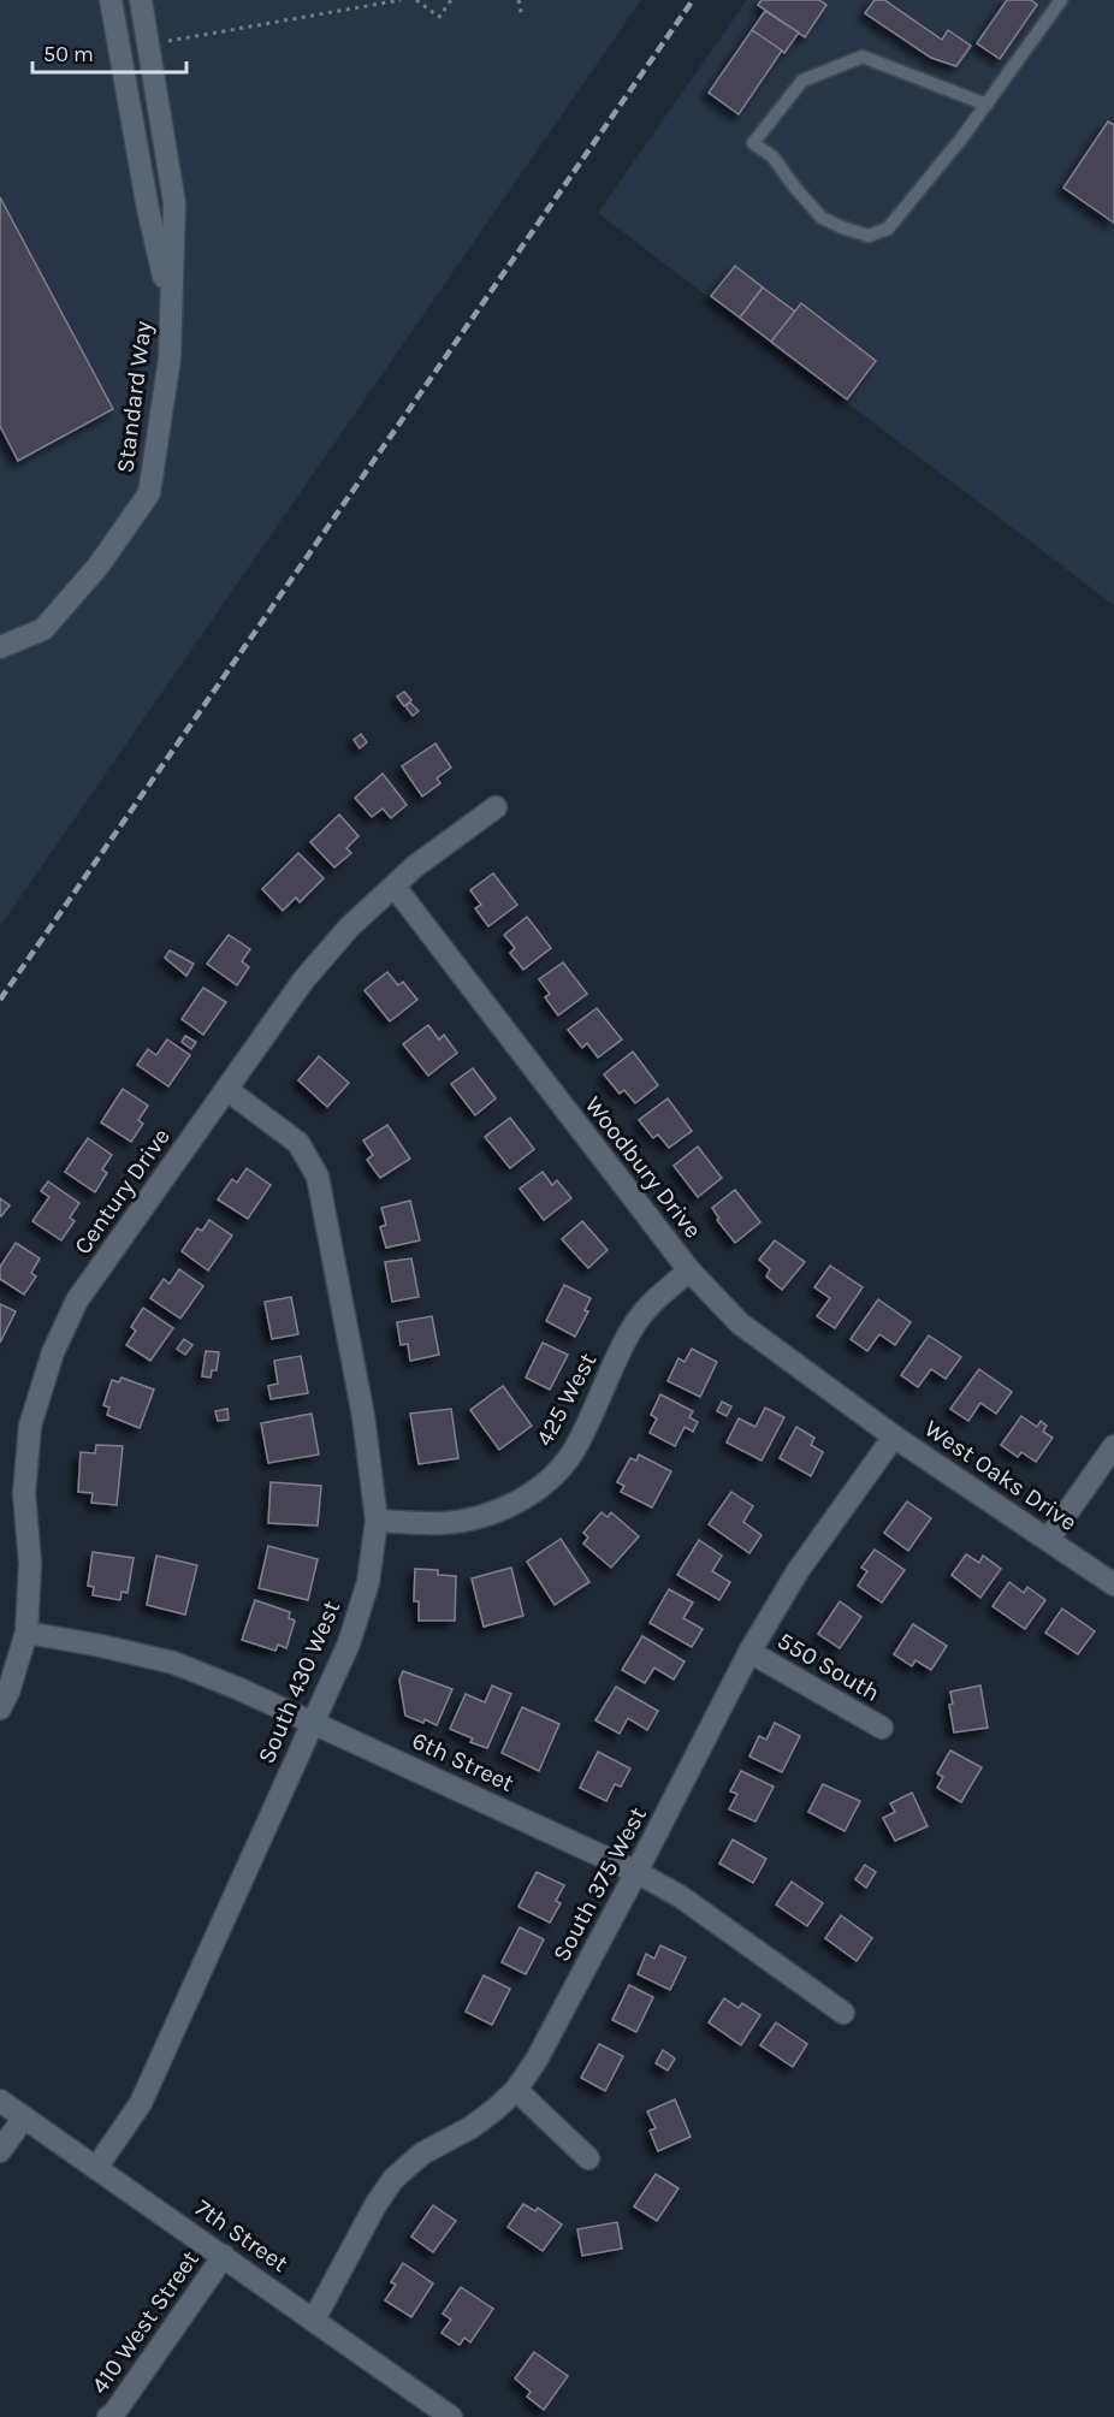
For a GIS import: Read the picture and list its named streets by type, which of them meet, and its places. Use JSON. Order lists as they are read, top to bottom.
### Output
{
  "streets": {
    "street": [
      "Standard Way",
      "Woodbury Drive",
      "Century Drive",
      "425 West",
      "West Oaks Drive",
      "550 South",
      "South 430 West",
      "6th Street",
      "South 375 West",
      "7th Street",
      "410 West Street"
    ]
  },
  "crossings": [
    ["Woodbury Drive", "Century Drive"],
    ["Woodbury Drive", "425 West"],
    ["Woodbury Drive", "West Oaks Drive"],
    ["Woodbury Drive", "South 375 West"],
    ["Century Drive", "South 430 West"],
    ["Century Drive", "6th Street"],
    ["425 West", "South 430 West"],
    ["West Oaks Drive", "South 375 West"],
    ["550 South", "South 375 West"],
    ["South 430 West", "6th Street"],
    ["South 430 West", "7th Street"],
    ["6th Street", "South 375 West"],
    ["South 375 West", "7th Street"],
    ["7th Street", "410 West Street"]
  ],
  "scale_bar": "50 m"
}
